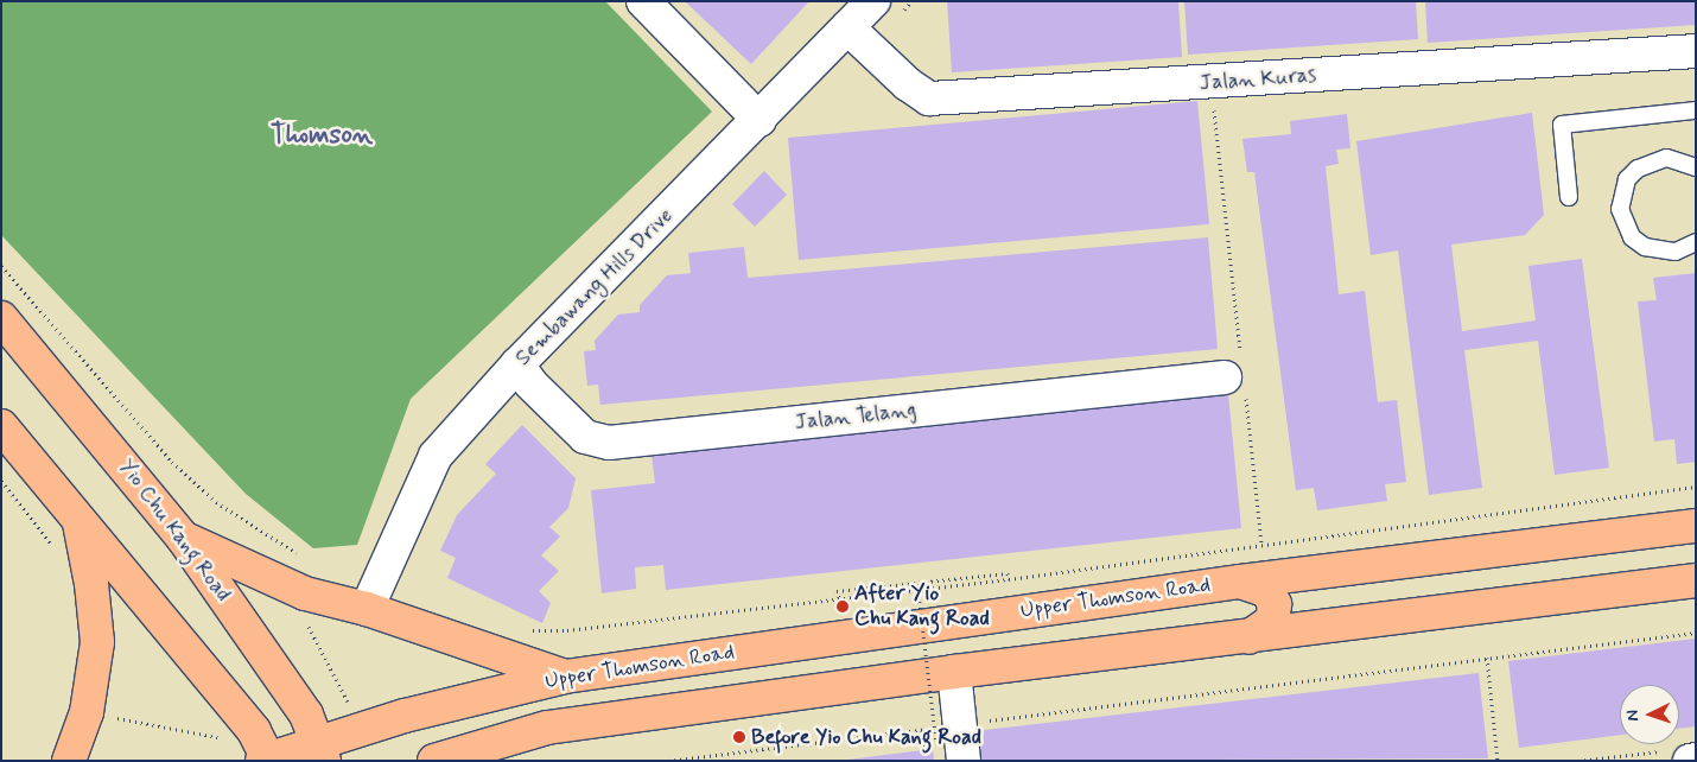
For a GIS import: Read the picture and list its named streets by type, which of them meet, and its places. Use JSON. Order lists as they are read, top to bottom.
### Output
{
  "streets": {
    "main road": ["Yio Chu Kang Road", "Upper Thomson Road"],
    "street": ["Jalan Kuras", "Sembawang Hills Drive", "Jalan Telang"]
  },
  "crossings": [
    ["Jalan Kuras", "Sembawang Hills Drive"],
    ["Sembawang Hills Drive", "Jalan Telang"],
    ["Yio Chu Kang Road", "Upper Thomson Road"]
  ],
  "districts": ["Thomson"],
  "places": ["After Yio Chu Kang Road", "Before Yio Chu Kang Road"],
  "north": "left"
}
